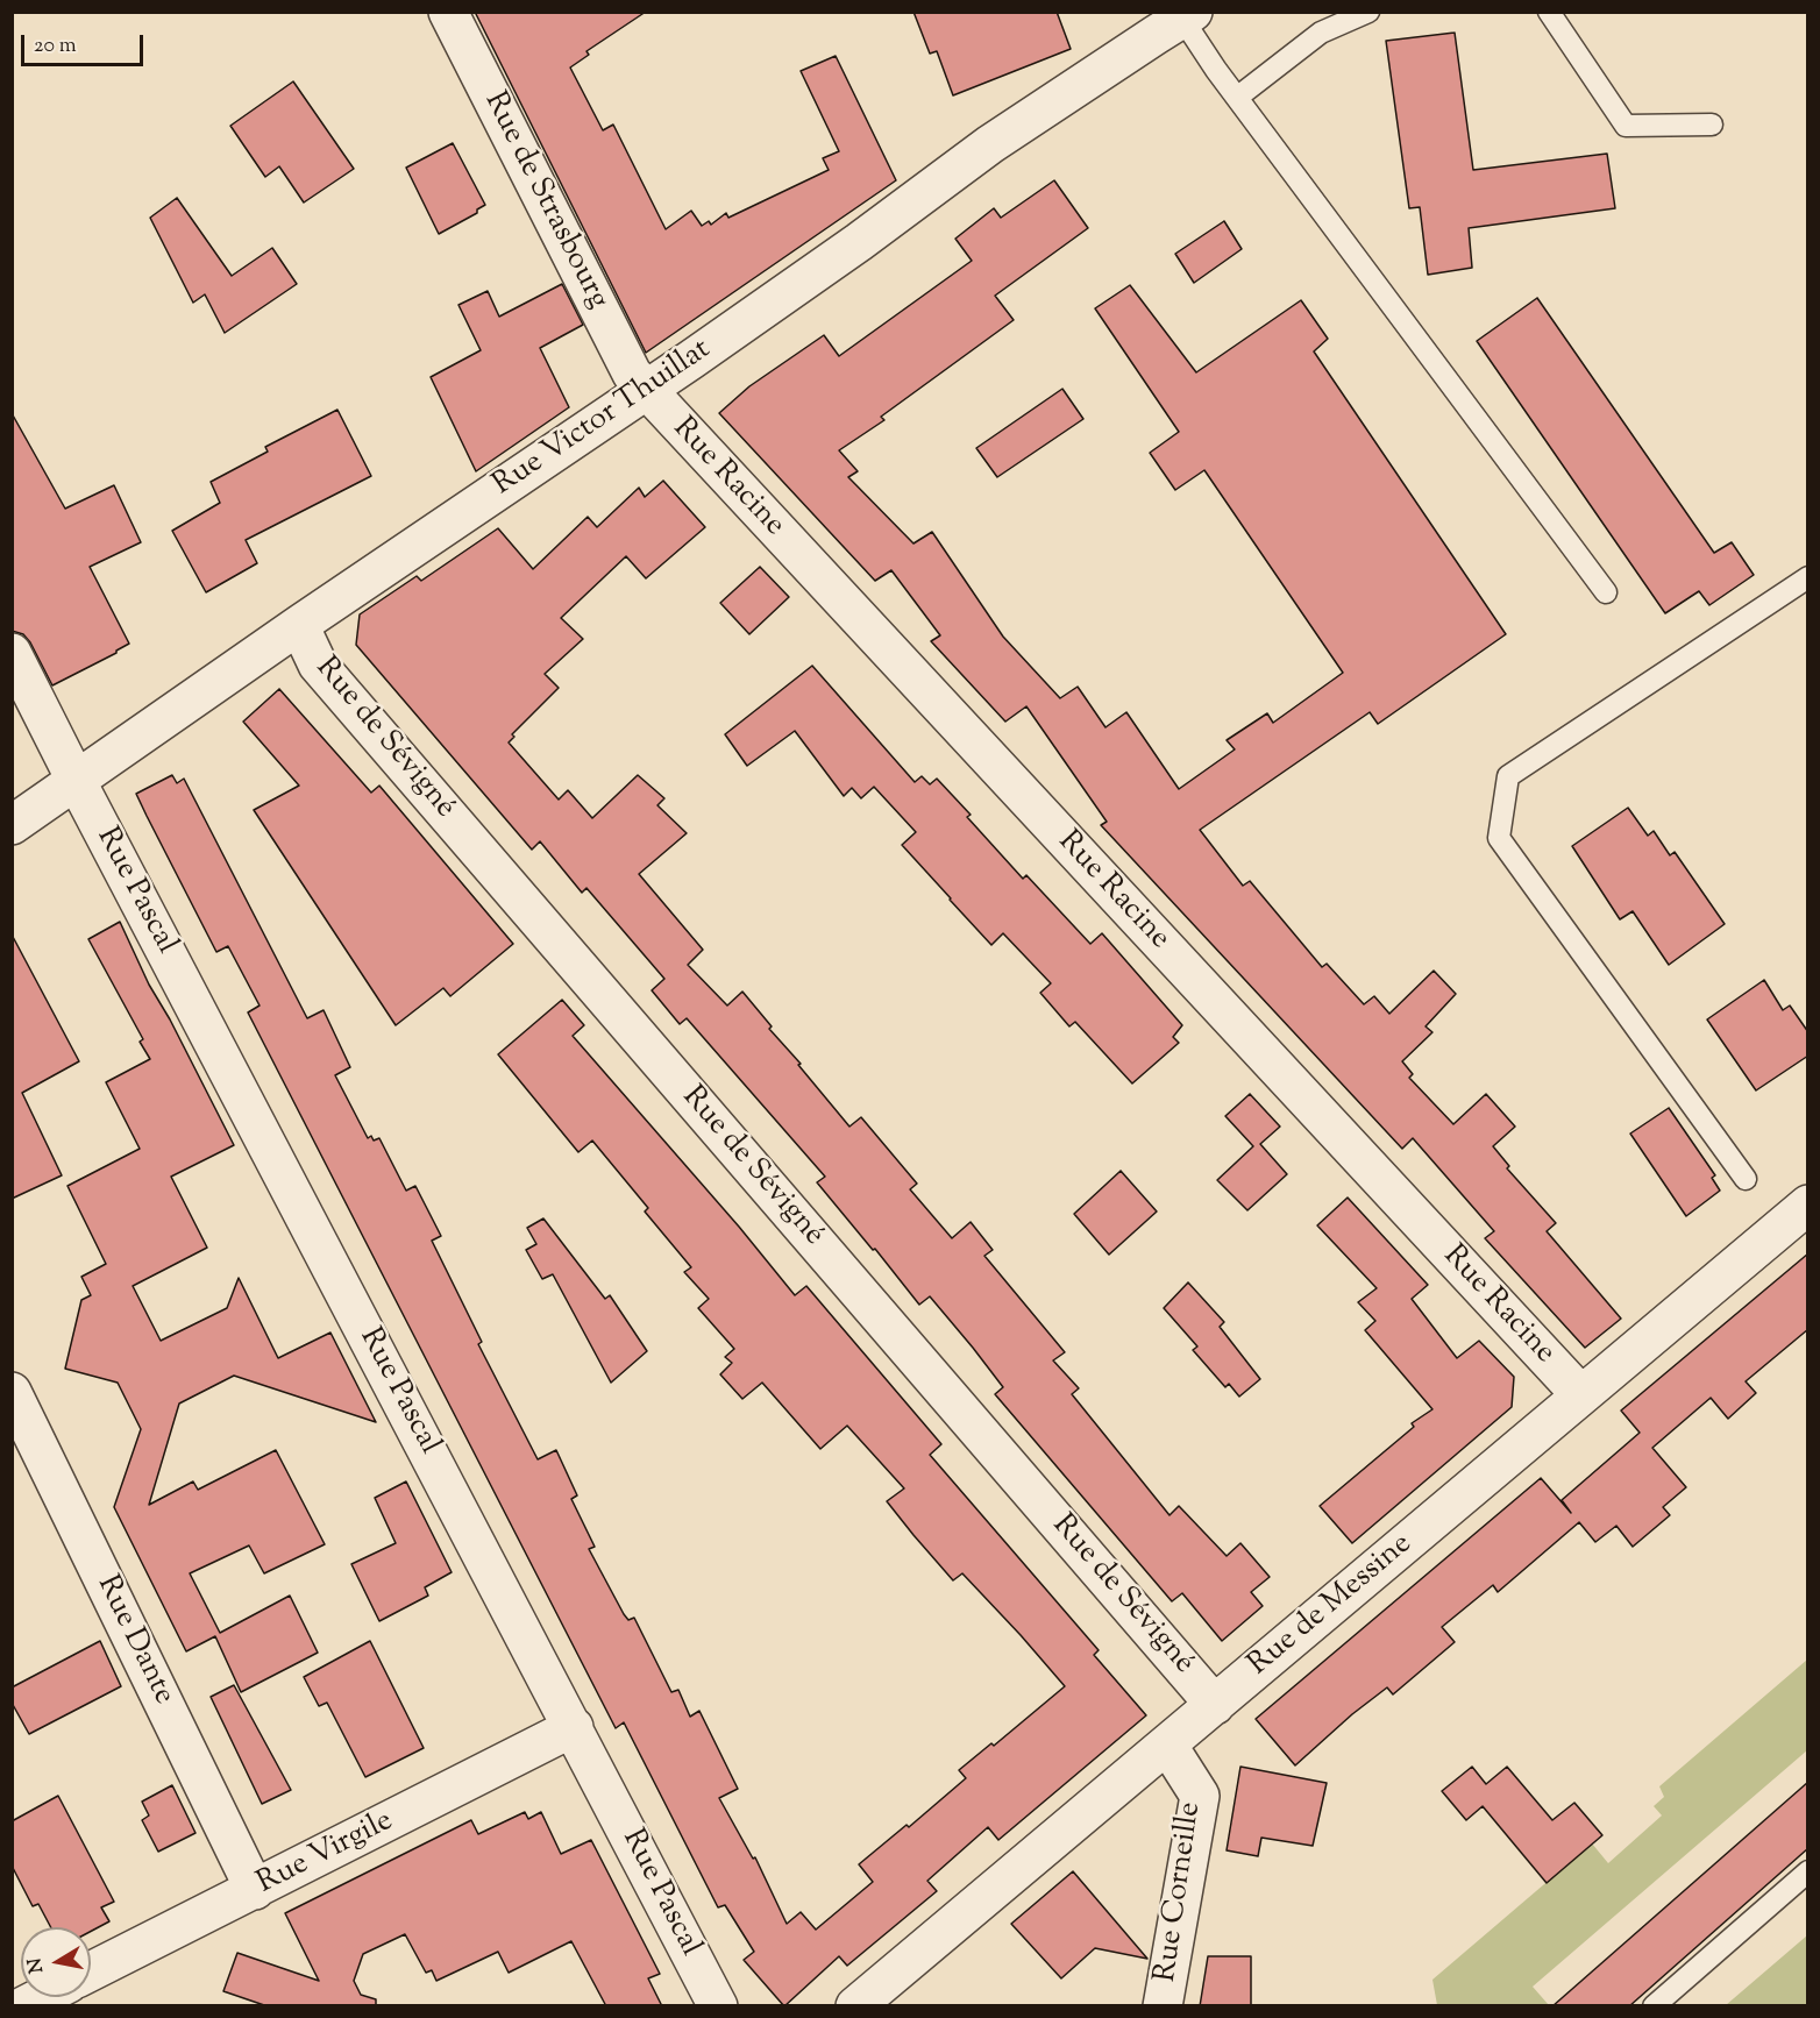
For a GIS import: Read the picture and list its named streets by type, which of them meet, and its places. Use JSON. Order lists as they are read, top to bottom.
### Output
{
  "streets": {
    "street": [
      "Rue de Strasbourg",
      "Rue Victor Thuillat",
      "Rue Racine",
      "Rue de Sévigné",
      "Rue Pascal",
      "Rue de Messine",
      "Rue Dante",
      "Rue Virgile",
      "Rue Corneille"
    ]
  },
  "crossings": [
    ["Rue de Strasbourg", "Rue Victor Thuillat"],
    ["Rue de Strasbourg", "Rue Racine"],
    ["Rue Victor Thuillat", "Rue Racine"],
    ["Rue Victor Thuillat", "Rue de Sévigné"],
    ["Rue Victor Thuillat", "Rue Pascal"],
    ["Rue Racine", "Rue de Messine"],
    ["Rue de Sévigné", "Rue de Messine"],
    ["Rue Pascal", "Rue Virgile"],
    ["Rue de Messine", "Rue Corneille"],
    ["Rue Dante", "Rue Virgile"]
  ],
  "scale_bar": "20 m",
  "north": "left"
}
